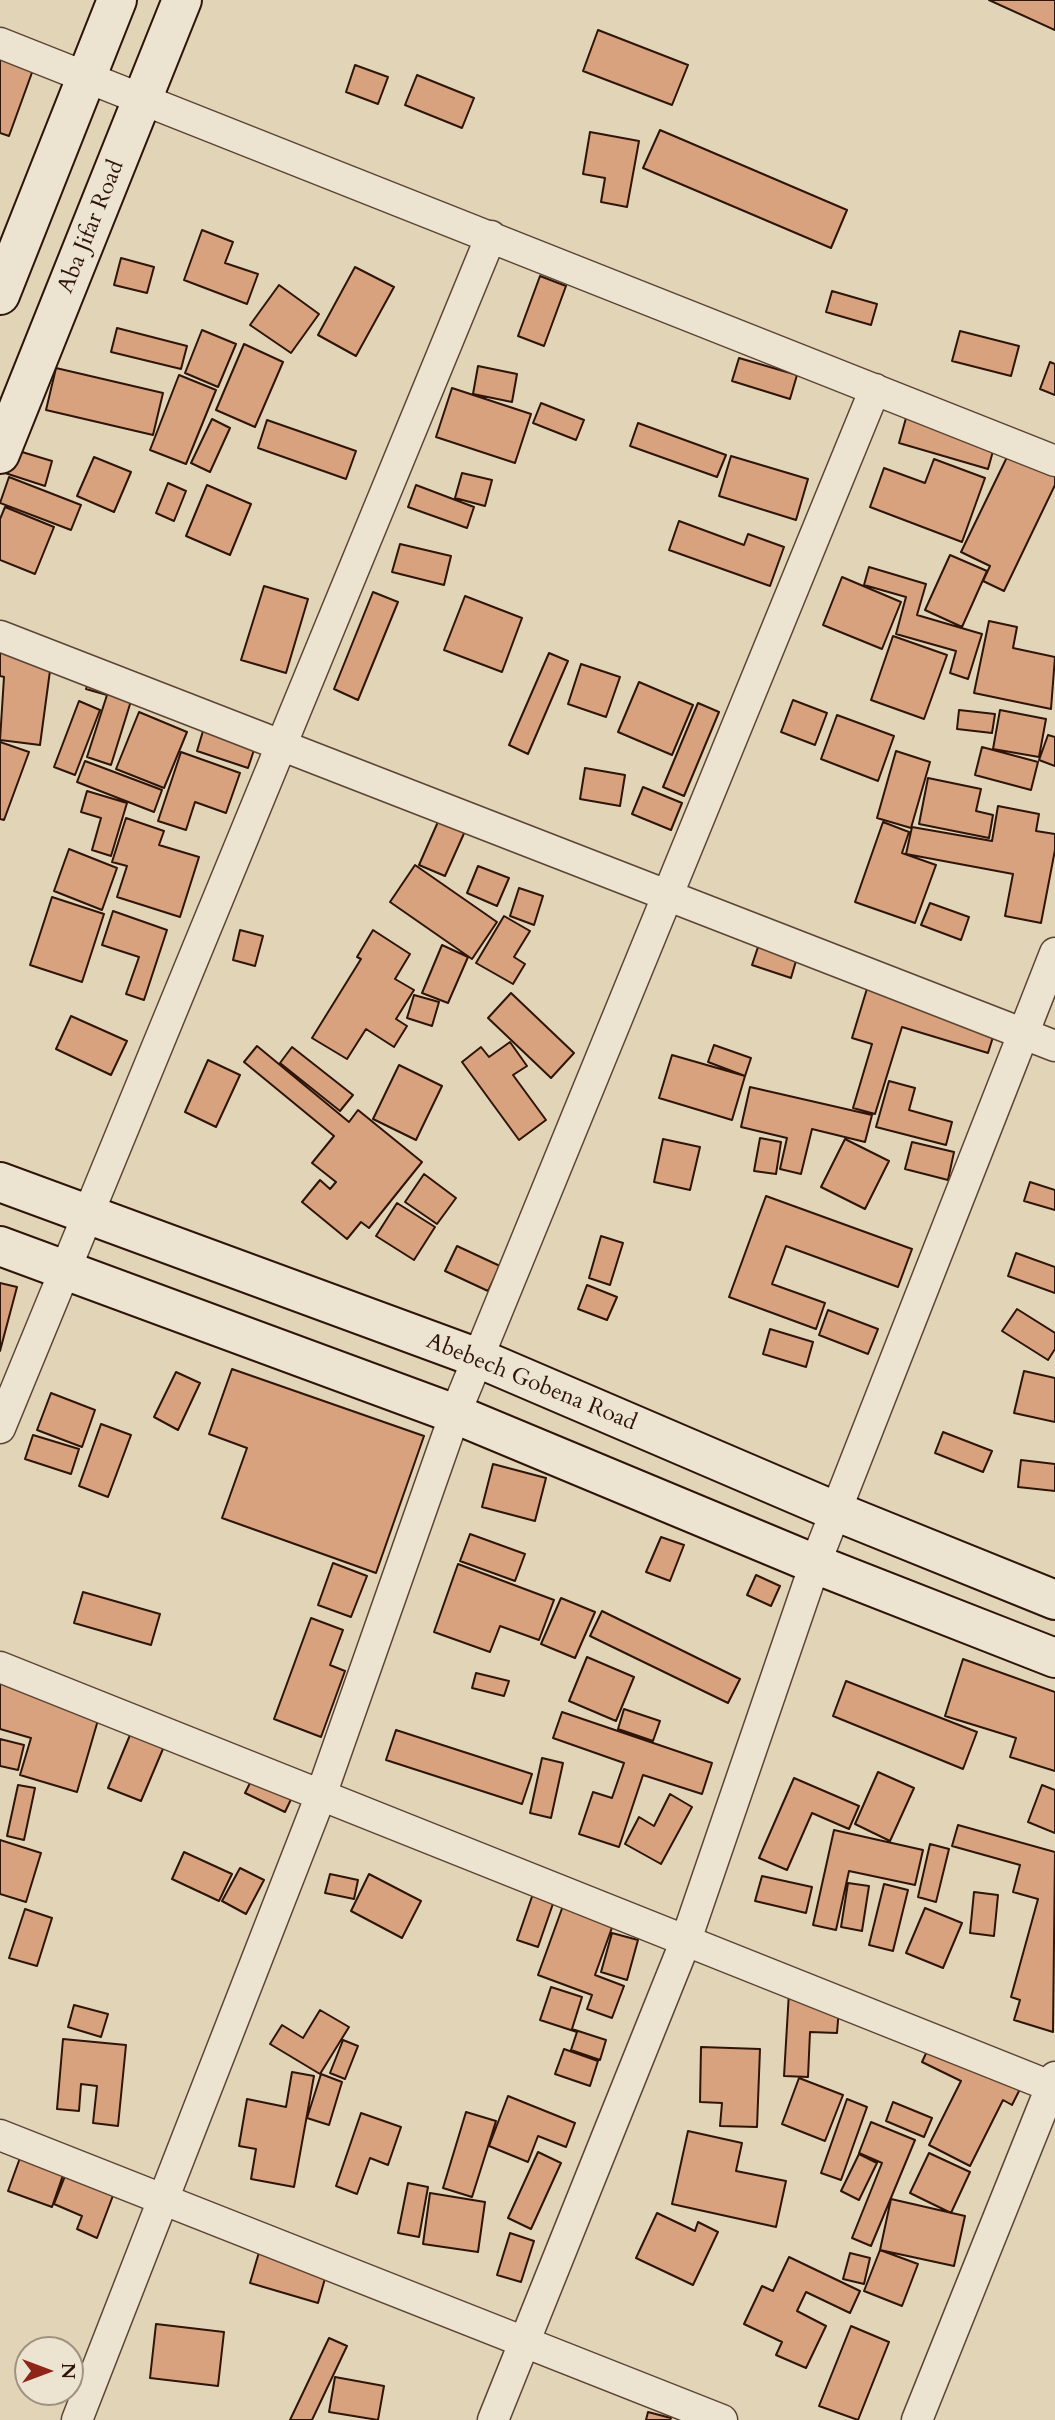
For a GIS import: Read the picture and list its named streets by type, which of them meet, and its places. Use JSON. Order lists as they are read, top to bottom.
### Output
{
  "streets": {
    "street": ["Aba Jifar Road", "Abebech Gobena Road"]
  },
  "north": "right"
}
